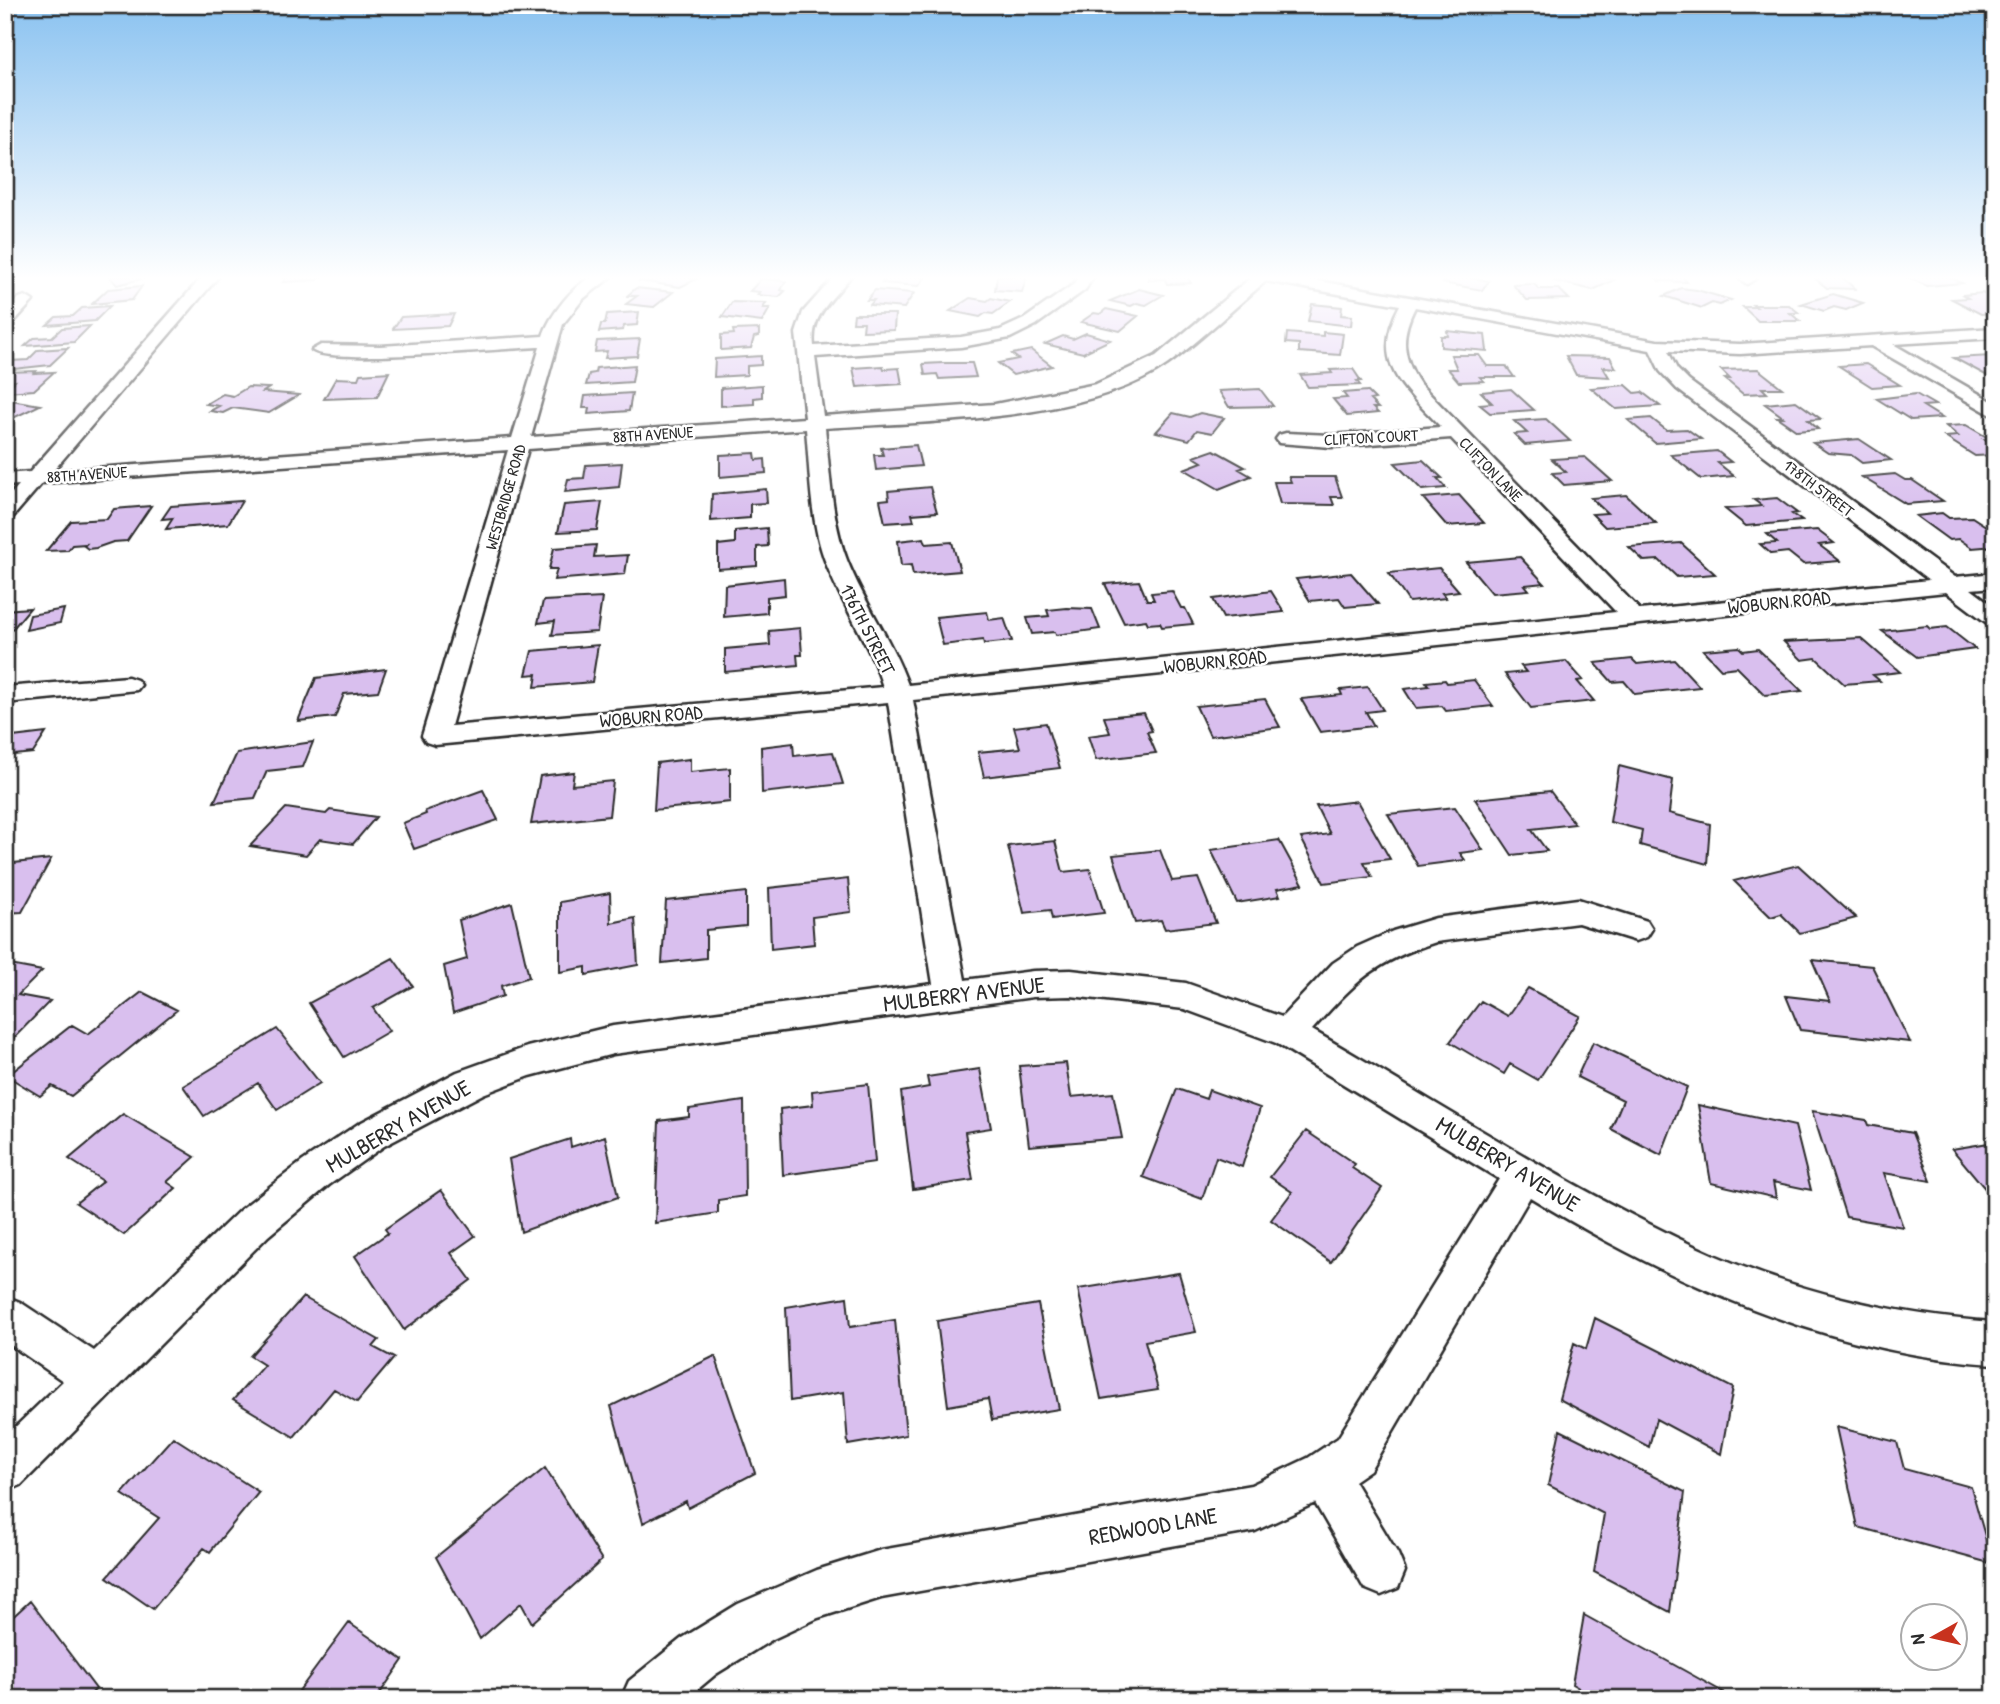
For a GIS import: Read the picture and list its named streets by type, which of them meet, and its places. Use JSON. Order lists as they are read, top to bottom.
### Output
{
  "streets": {
    "street": [
      "88TH AVENUE",
      "CLIFTON COURT",
      "CLIFTON LANE",
      "178TH STREET",
      "WESTBRIDGE ROAD",
      "WOBURN ROAD",
      "176TH STREET",
      "MULBERRY AVENUE",
      "REDWOOD LANE"
    ]
  },
  "crossings": [
    ["88TH AVENUE", "WESTBRIDGE ROAD"],
    ["88TH AVENUE", "176TH STREET"],
    ["CLIFTON COURT", "CLIFTON LANE"],
    ["CLIFTON LANE", "WOBURN ROAD"],
    ["178TH STREET", "WOBURN ROAD"],
    ["WESTBRIDGE ROAD", "WOBURN ROAD"],
    ["WOBURN ROAD", "176TH STREET"],
    ["176TH STREET", "MULBERRY AVENUE"],
    ["MULBERRY AVENUE", "REDWOOD LANE"]
  ],
  "north": "left"
}
